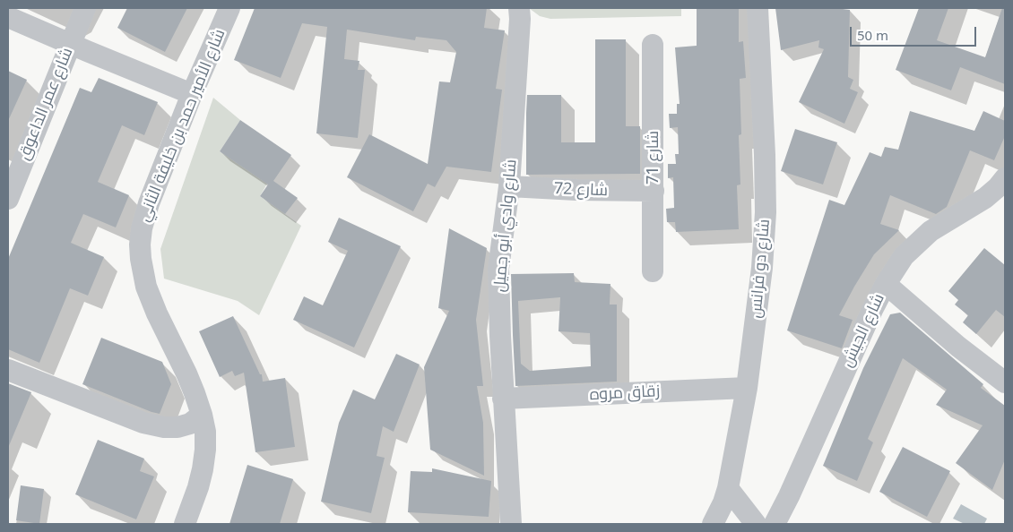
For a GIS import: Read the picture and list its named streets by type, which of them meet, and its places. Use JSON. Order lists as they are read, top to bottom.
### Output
{
  "streets": {
    "street": [
      "شارع عمر الداعوق",
      "شارع الأمير حمد بن خليفة الثاني",
      "شارع 71",
      "شارع 72",
      "شارع وادي أبو جميل",
      "شارع دو فرانس",
      "شارع الجيش",
      "زقاق مروه"
    ]
  },
  "crossings": [
    ["شارع 71", "شارع 72"],
    ["شارع 72", "شارع وادي أبو جميل"],
    ["شارع وادي أبو جميل", "زقاق مروه"],
    ["شارع دو فرانس", "زقاق مروه"]
  ],
  "scale_bar": "50 m"
}
